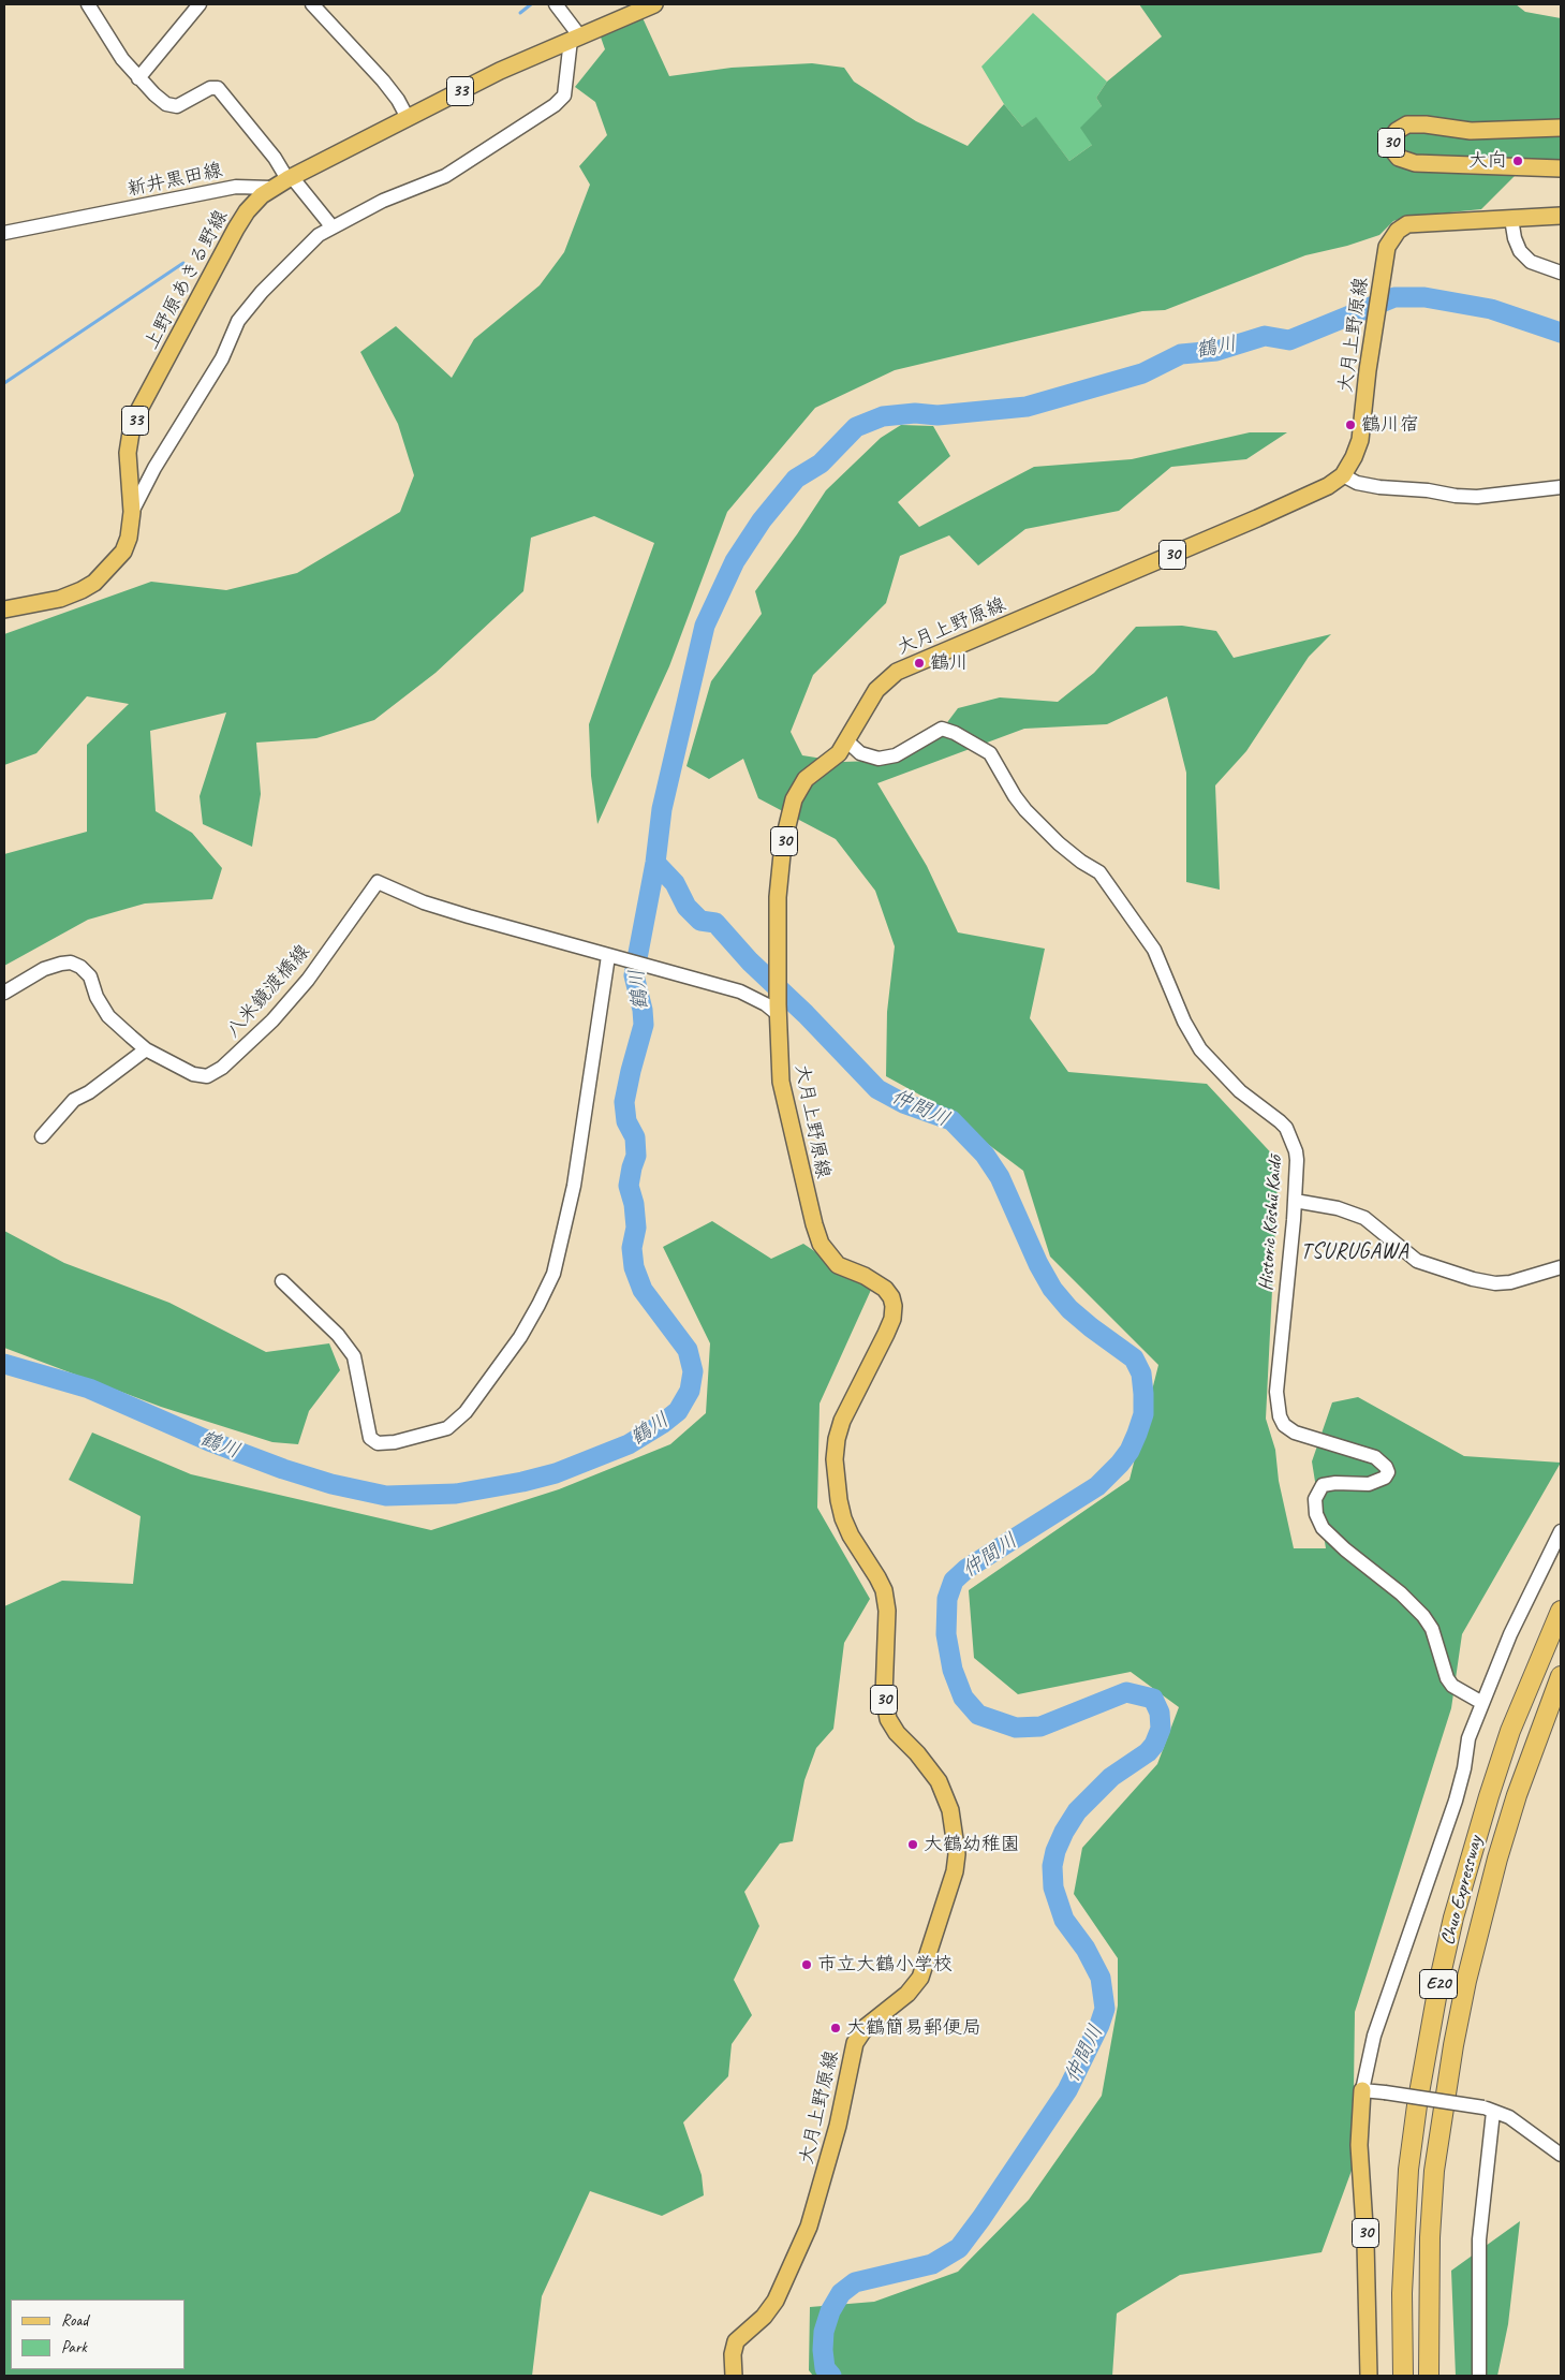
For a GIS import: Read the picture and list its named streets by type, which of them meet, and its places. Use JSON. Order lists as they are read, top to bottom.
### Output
{
  "streets": {
    "highway": ["Chuo Expressway", "E20"],
    "main road": [
      "33",
      "30",
      "上野原あきる野線",
      "大月上野原線"
    ],
    "street": ["新井黒田線", "八米鏡渡橋線", "Historic Kōshū Kaidō"]
  },
  "crossings": [
    ["新井黒田線", "上野原あきる野線"],
    ["大月上野原線", "Historic Kōshū Kaidō"]
  ],
  "districts": ["TSURUGAWA"],
  "water": ["鶴川", "仲間川"],
  "places": [
    "大向",
    "鶴川宿",
    "鶴川",
    "大鶴幼稚園",
    "市立大鶴小学校",
    "大鶴簡易郵便局"
  ],
  "legend": ["Road", "Park"]
}
